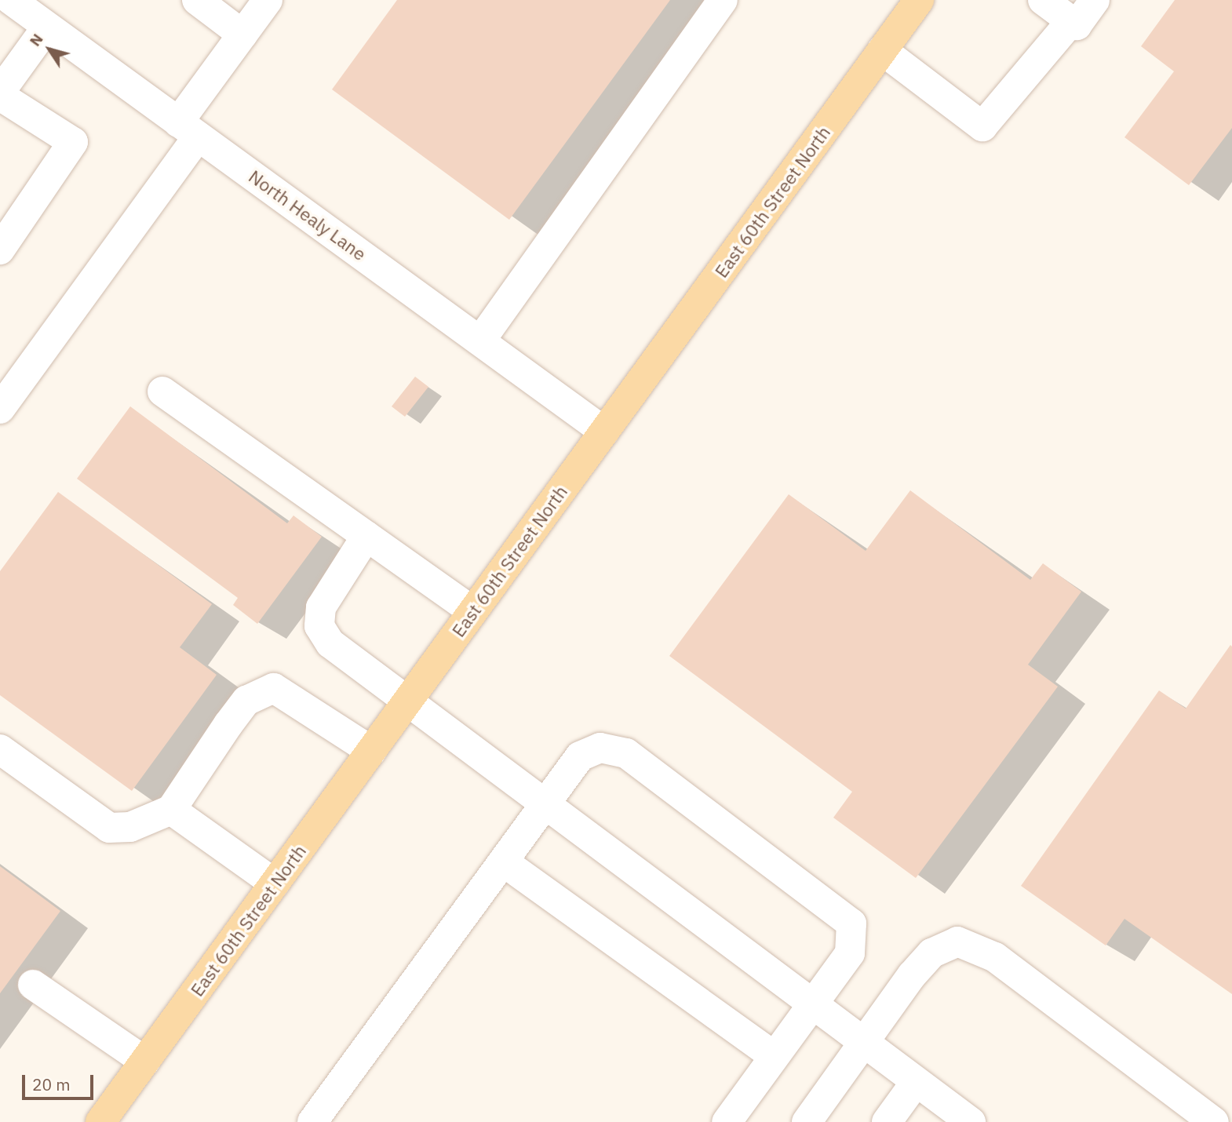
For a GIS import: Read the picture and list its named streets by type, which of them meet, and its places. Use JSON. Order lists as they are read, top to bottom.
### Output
{
  "streets": {
    "main road": ["East 60th Street North"],
    "street": ["North Healy Lane"]
  },
  "crossings": [
    ["East 60th Street North", "North Healy Lane"]
  ],
  "scale_bar": "20 m",
  "north": "top left"
}
